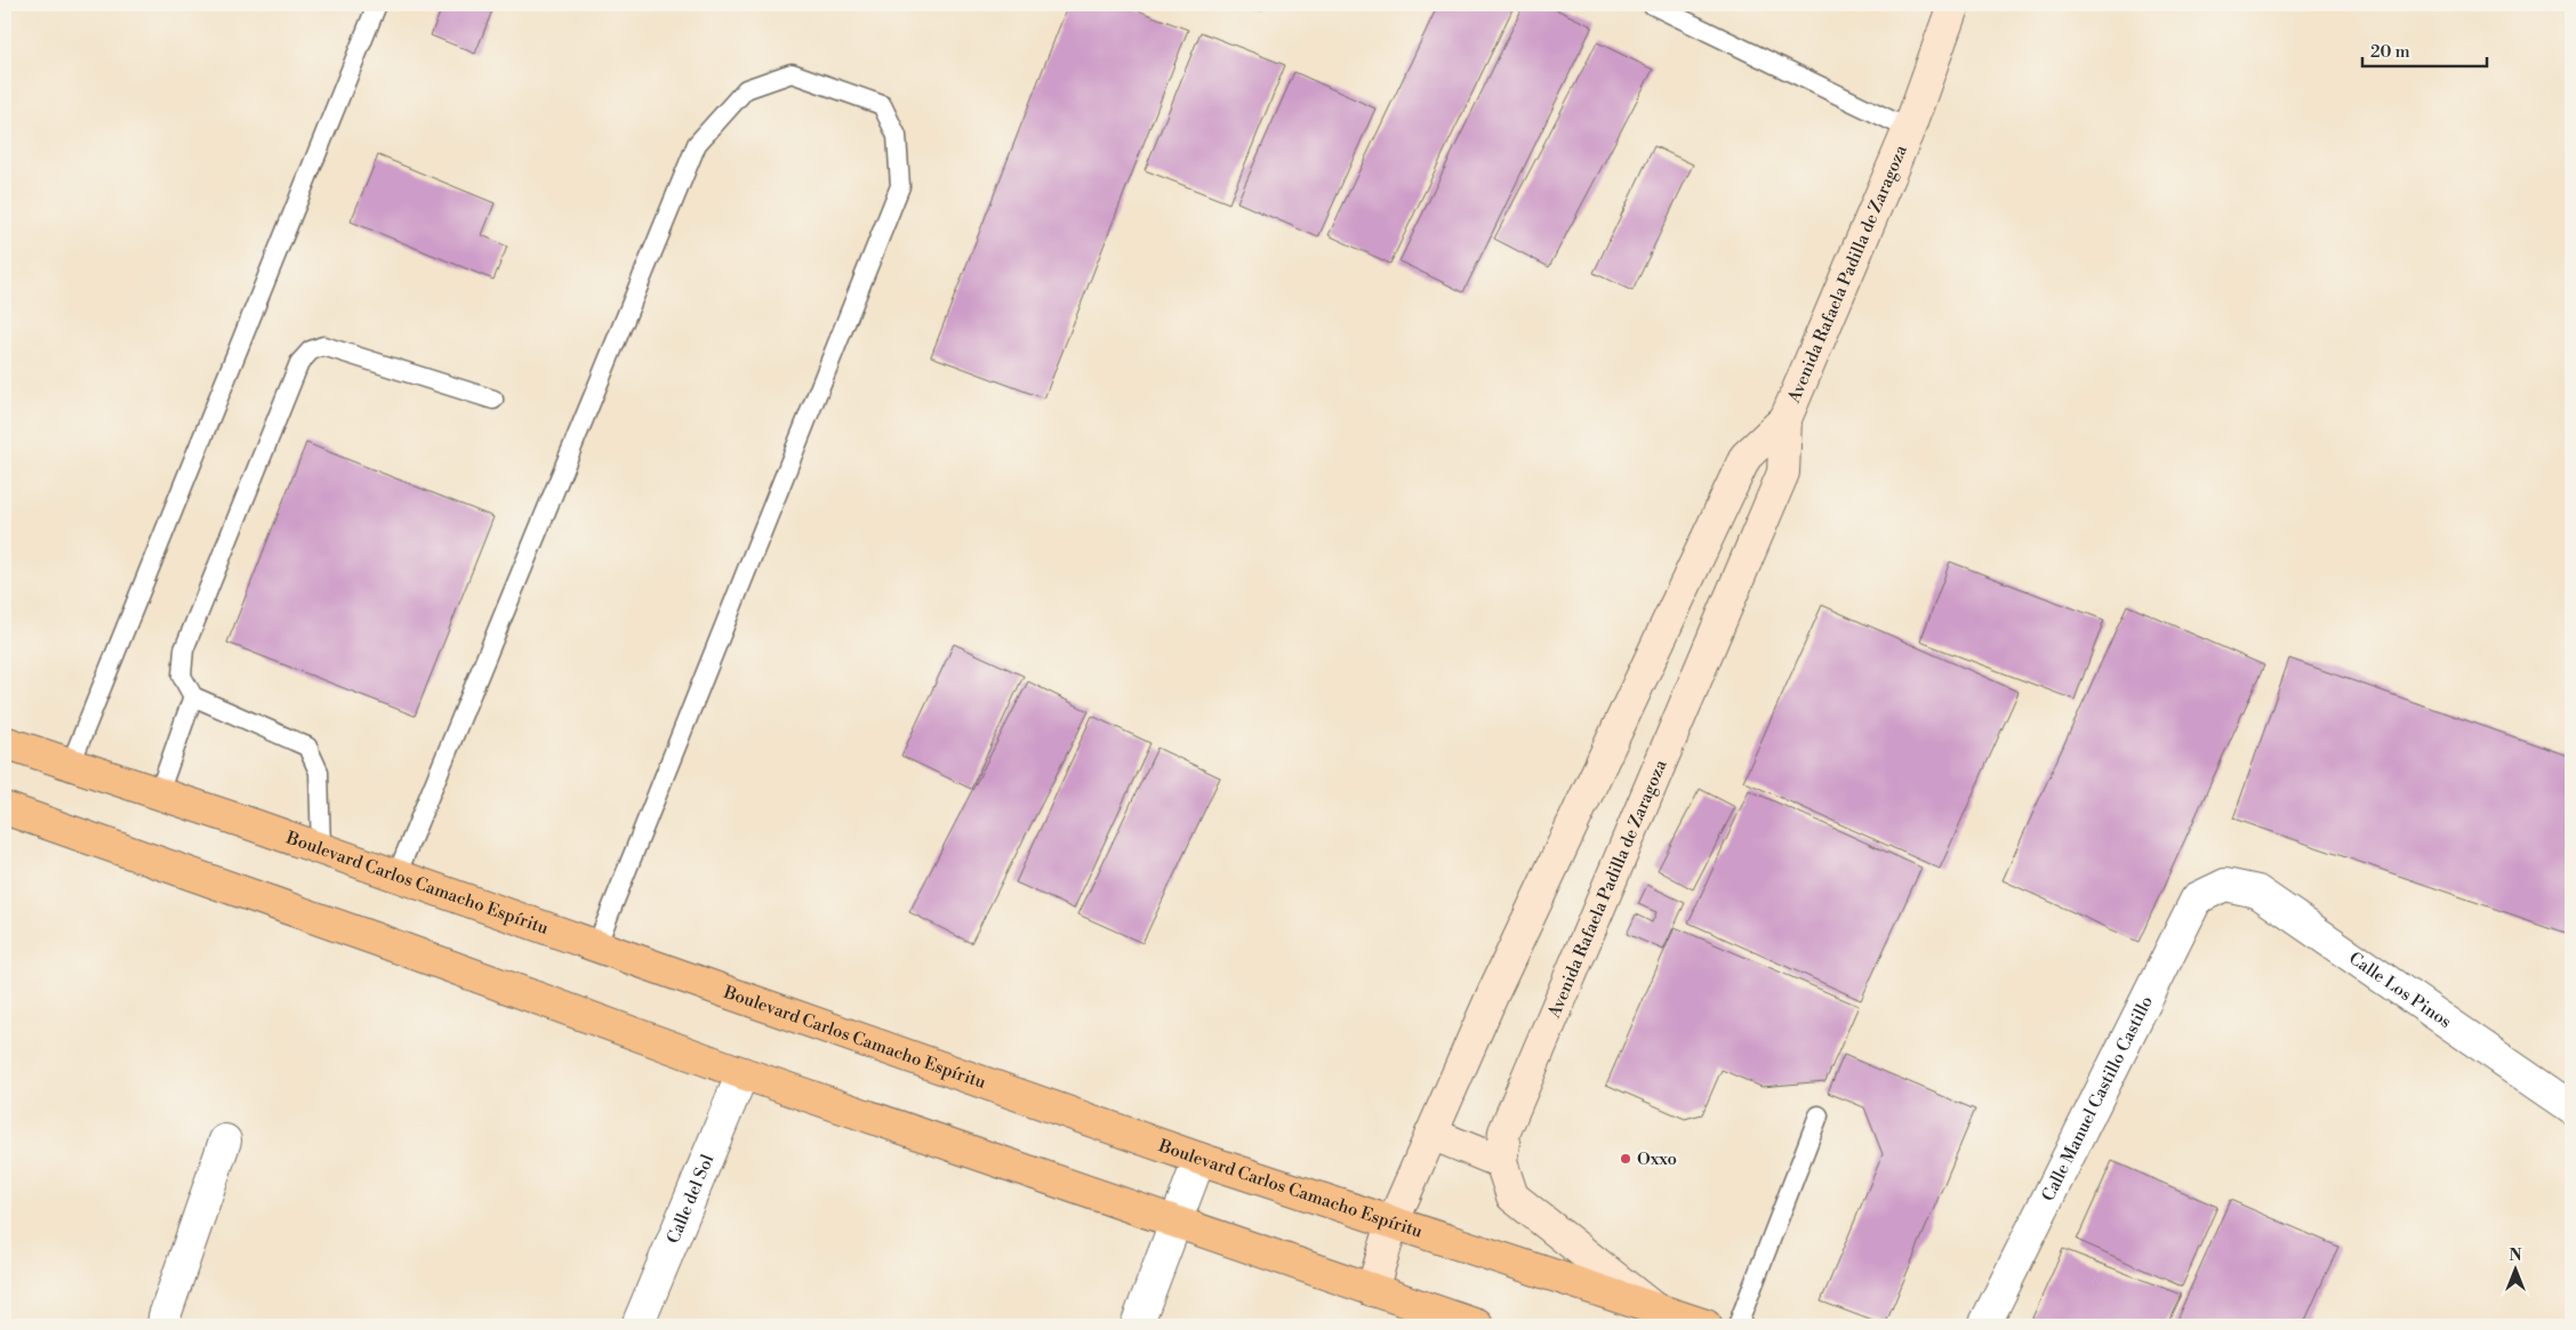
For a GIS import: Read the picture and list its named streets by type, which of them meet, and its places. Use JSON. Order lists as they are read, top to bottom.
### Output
{
  "streets": {
    "main road": ["Avenida Rafaela Padilla de Zaragoza", "Boulevard Carlos Camacho Espíritu"],
    "street": ["Calle Los Pinos", "Calle Manuel Castillo Castillo", "Calle del Sol"]
  },
  "crossings": [
    ["Avenida Rafaela Padilla de Zaragoza", "Boulevard Carlos Camacho Espíritu"],
    ["Calle Los Pinos", "Calle Manuel Castillo Castillo"]
  ],
  "places": ["Oxxo"],
  "scale_bar": "20 m",
  "north": "top"
}
